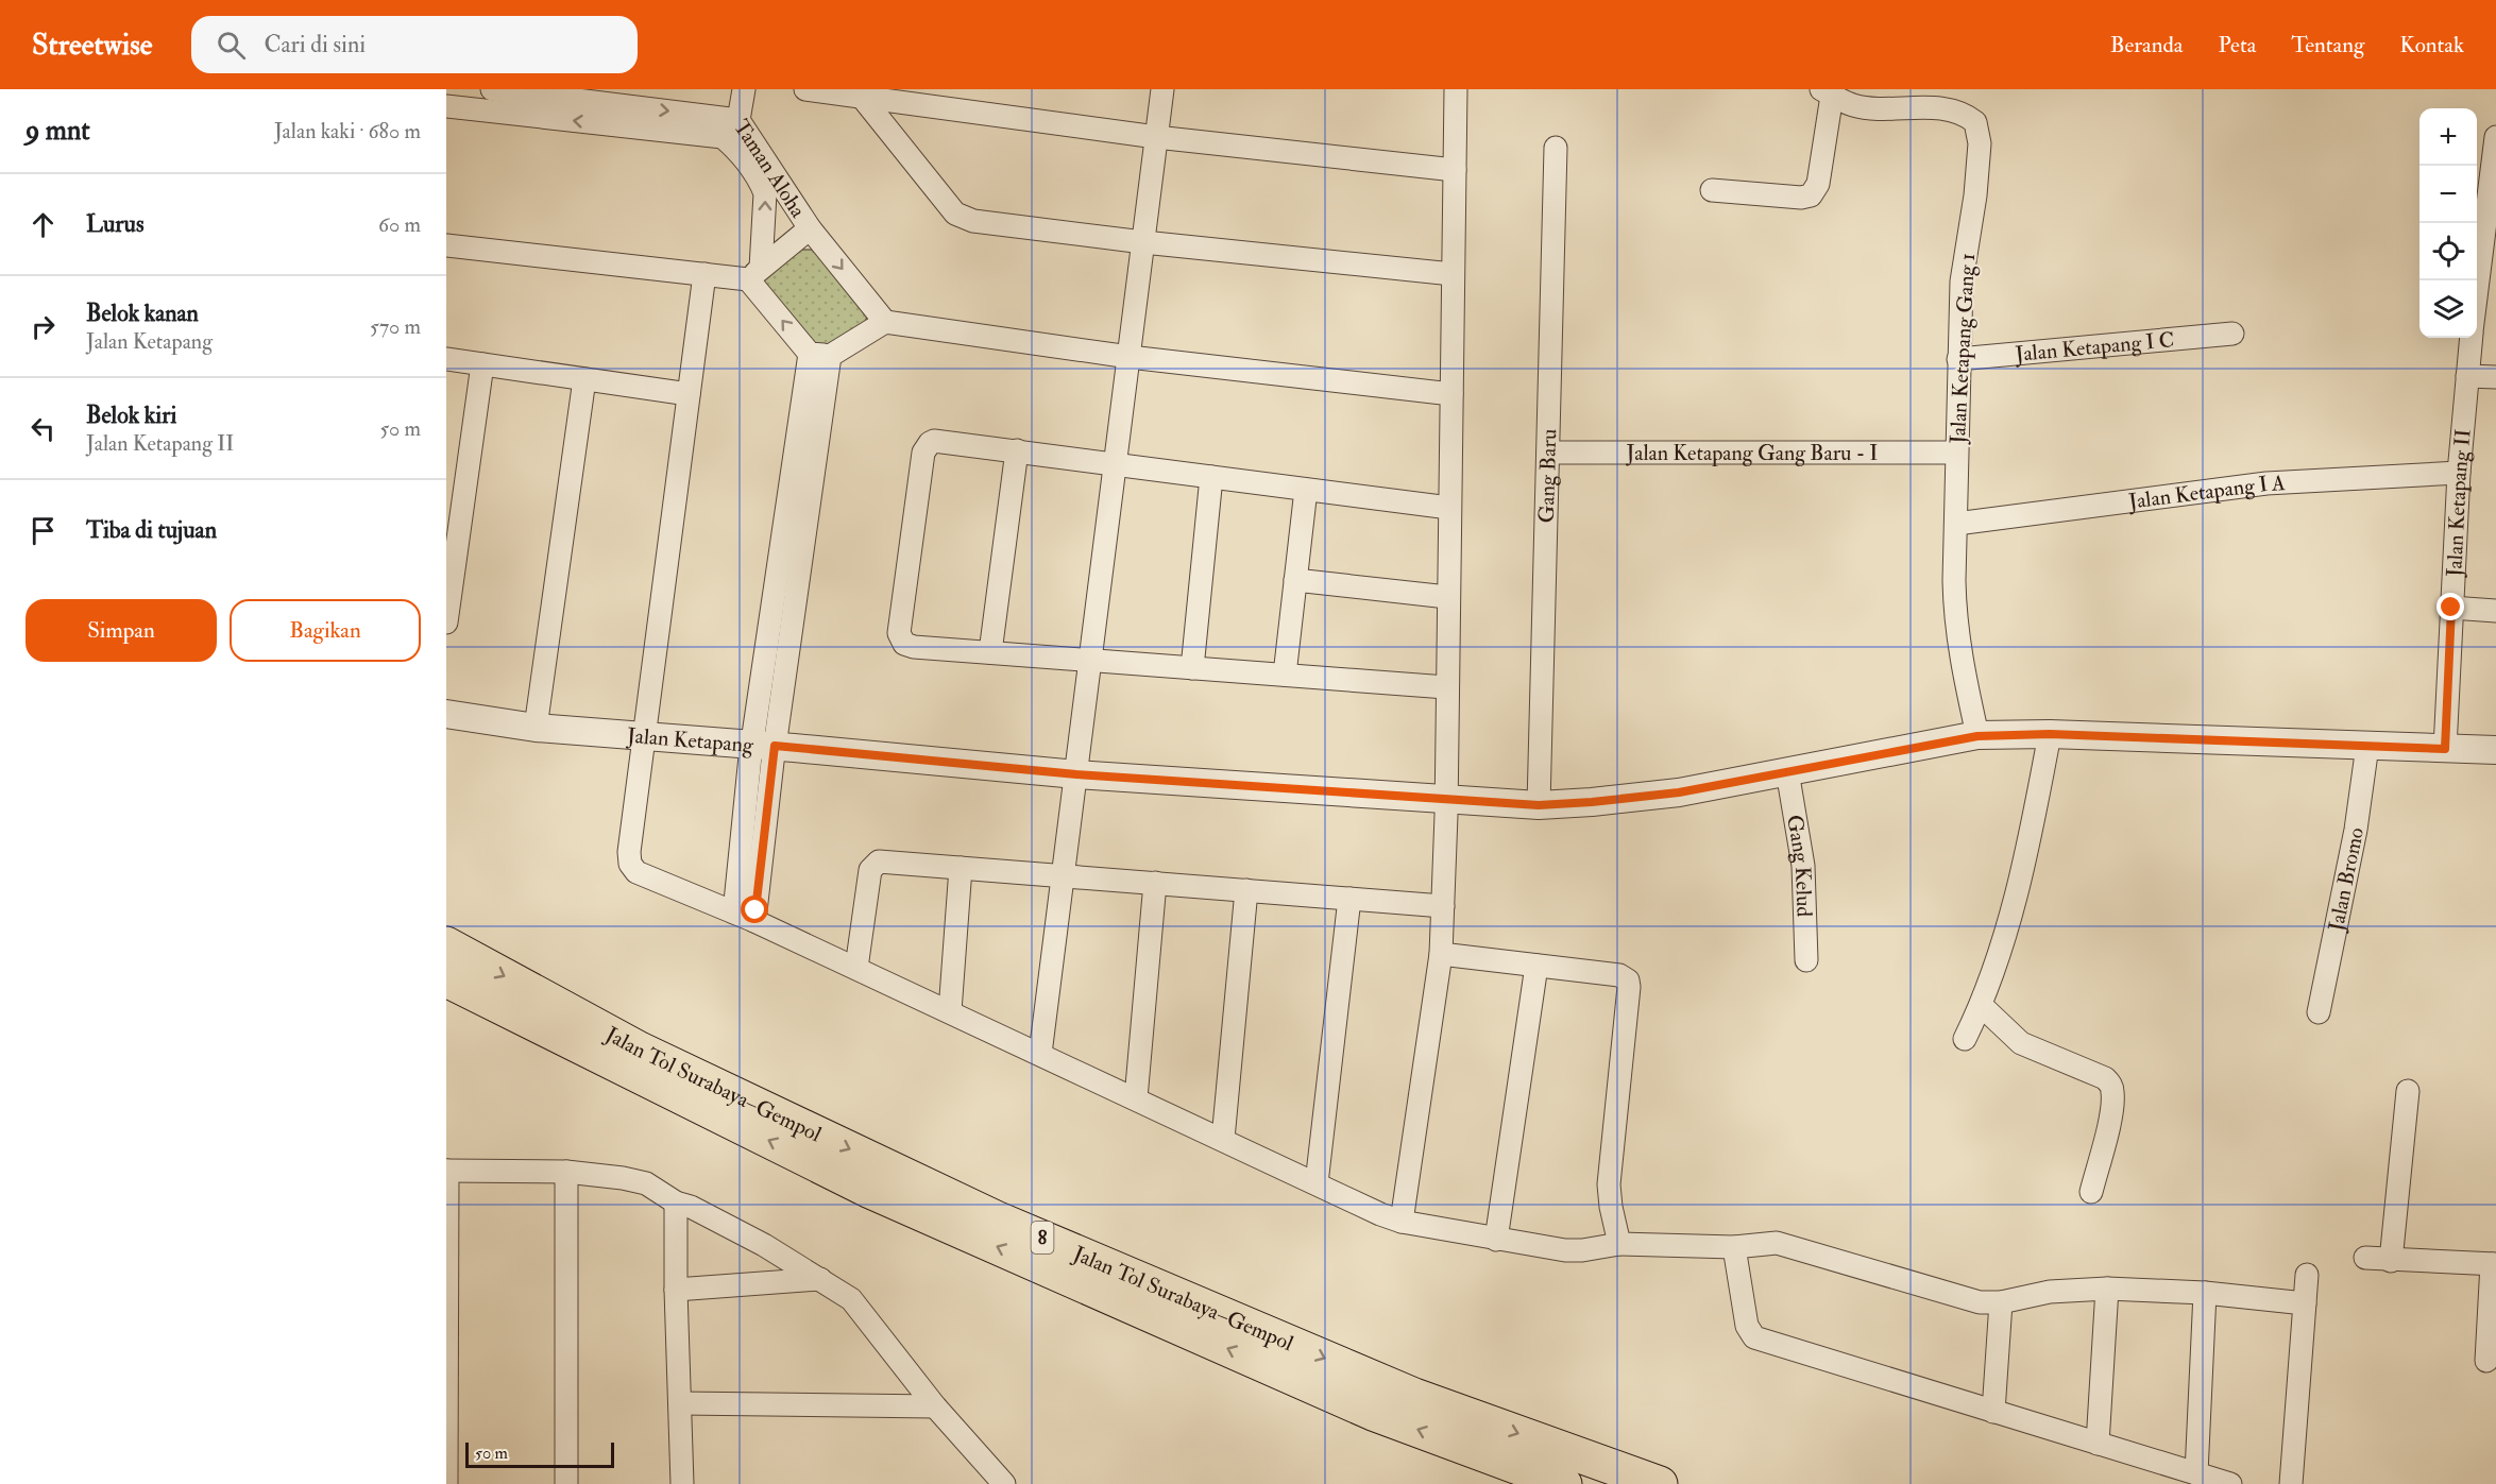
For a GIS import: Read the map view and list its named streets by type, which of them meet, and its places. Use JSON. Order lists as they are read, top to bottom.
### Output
{
  "streets": {
    "highway": ["Jalan Tol Surabaya–Gempol", "8"],
    "street": [
      "Taman Aloha",
      "Jalan Ketapang I C",
      "Jalan Ketapang Gang 1",
      "Jalan Ketapang Gang Baru - I",
      "Gang Baru",
      "Jalan Ketapang I A",
      "Jalan Ketapang II",
      "Jalan Ketapang",
      "Gang Kelud",
      "Jalan Bromo"
    ]
  },
  "crossings": [
    ["Jalan Ketapang I C", "Jalan Ketapang Gang 1"],
    ["Jalan Ketapang Gang 1", "Jalan Ketapang Gang Baru - I"],
    ["Jalan Ketapang Gang 1", "Jalan Ketapang I A"],
    ["Jalan Ketapang Gang 1", "Jalan Ketapang"],
    ["Jalan Ketapang Gang Baru - I", "Gang Baru"],
    ["Gang Baru", "Jalan Ketapang"],
    ["Jalan Ketapang I A", "Jalan Ketapang II"],
    ["Jalan Ketapang II", "Jalan Ketapang"],
    ["Jalan Ketapang", "Gang Kelud"],
    ["Jalan Ketapang", "Jalan Bromo"]
  ],
  "scale_bar": "50 m",
  "page": {
    "header": "Streetwise",
    "search": "Cari di sini",
    "nav": [
      "Beranda",
      "Peta",
      "Tentang",
      "Kontak"
    ],
    "heading": ["9 mnt", "Jalan kaki · 680 m"],
    "map_buttons": ["+", "−"],
    "list": [
      ["Lurus", "60 m"],
      ["Belok kanan", "Jalan Ketapang", "570 m"],
      ["Belok kiri", "Jalan Ketapang II", "50 m"],
      "Tiba di tujuan"
    ],
    "buttons": ["Simpan", "Bagikan"],
    "scale": "50 m"
  }
}
